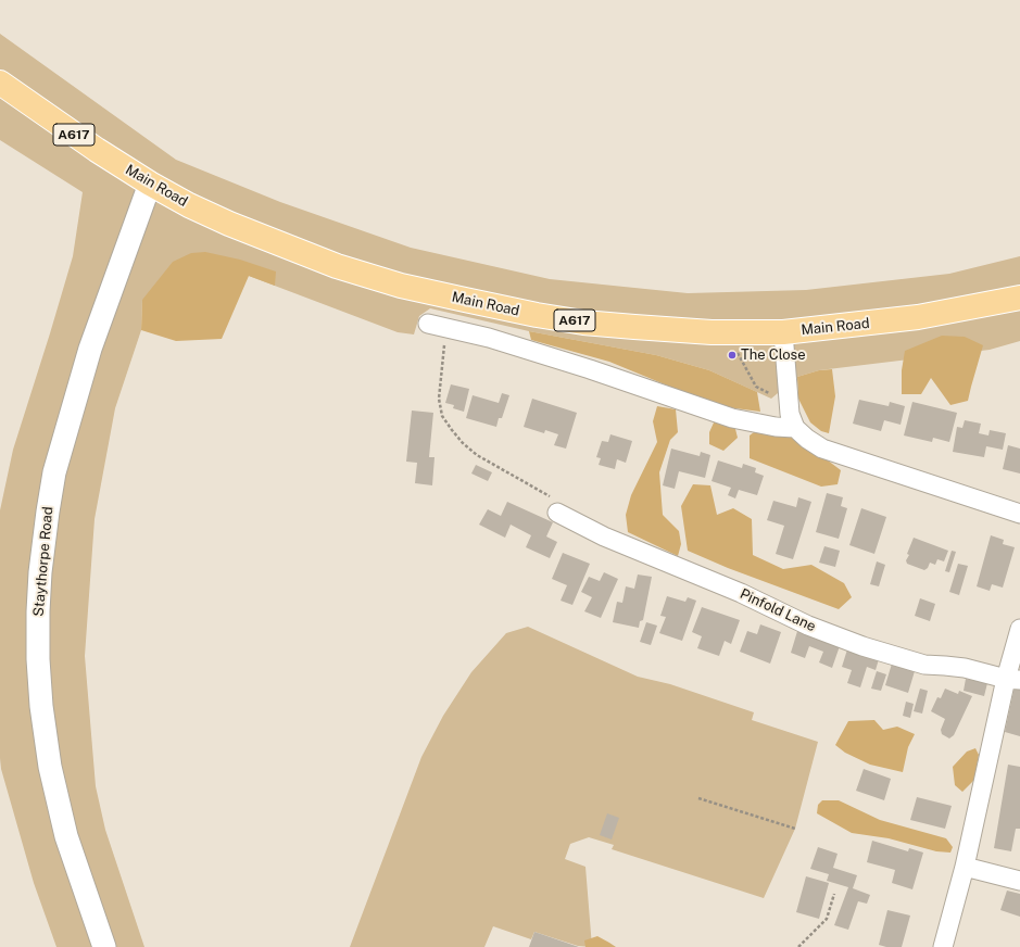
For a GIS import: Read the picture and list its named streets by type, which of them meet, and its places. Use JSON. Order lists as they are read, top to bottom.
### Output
{
  "streets": {
    "highway": ["A617", "Main Road"],
    "street": ["Staythorpe Road", "Pinfold Lane"]
  },
  "crossings": [
    ["Main Road", "Staythorpe Road"]
  ],
  "places": ["The Close"]
}
